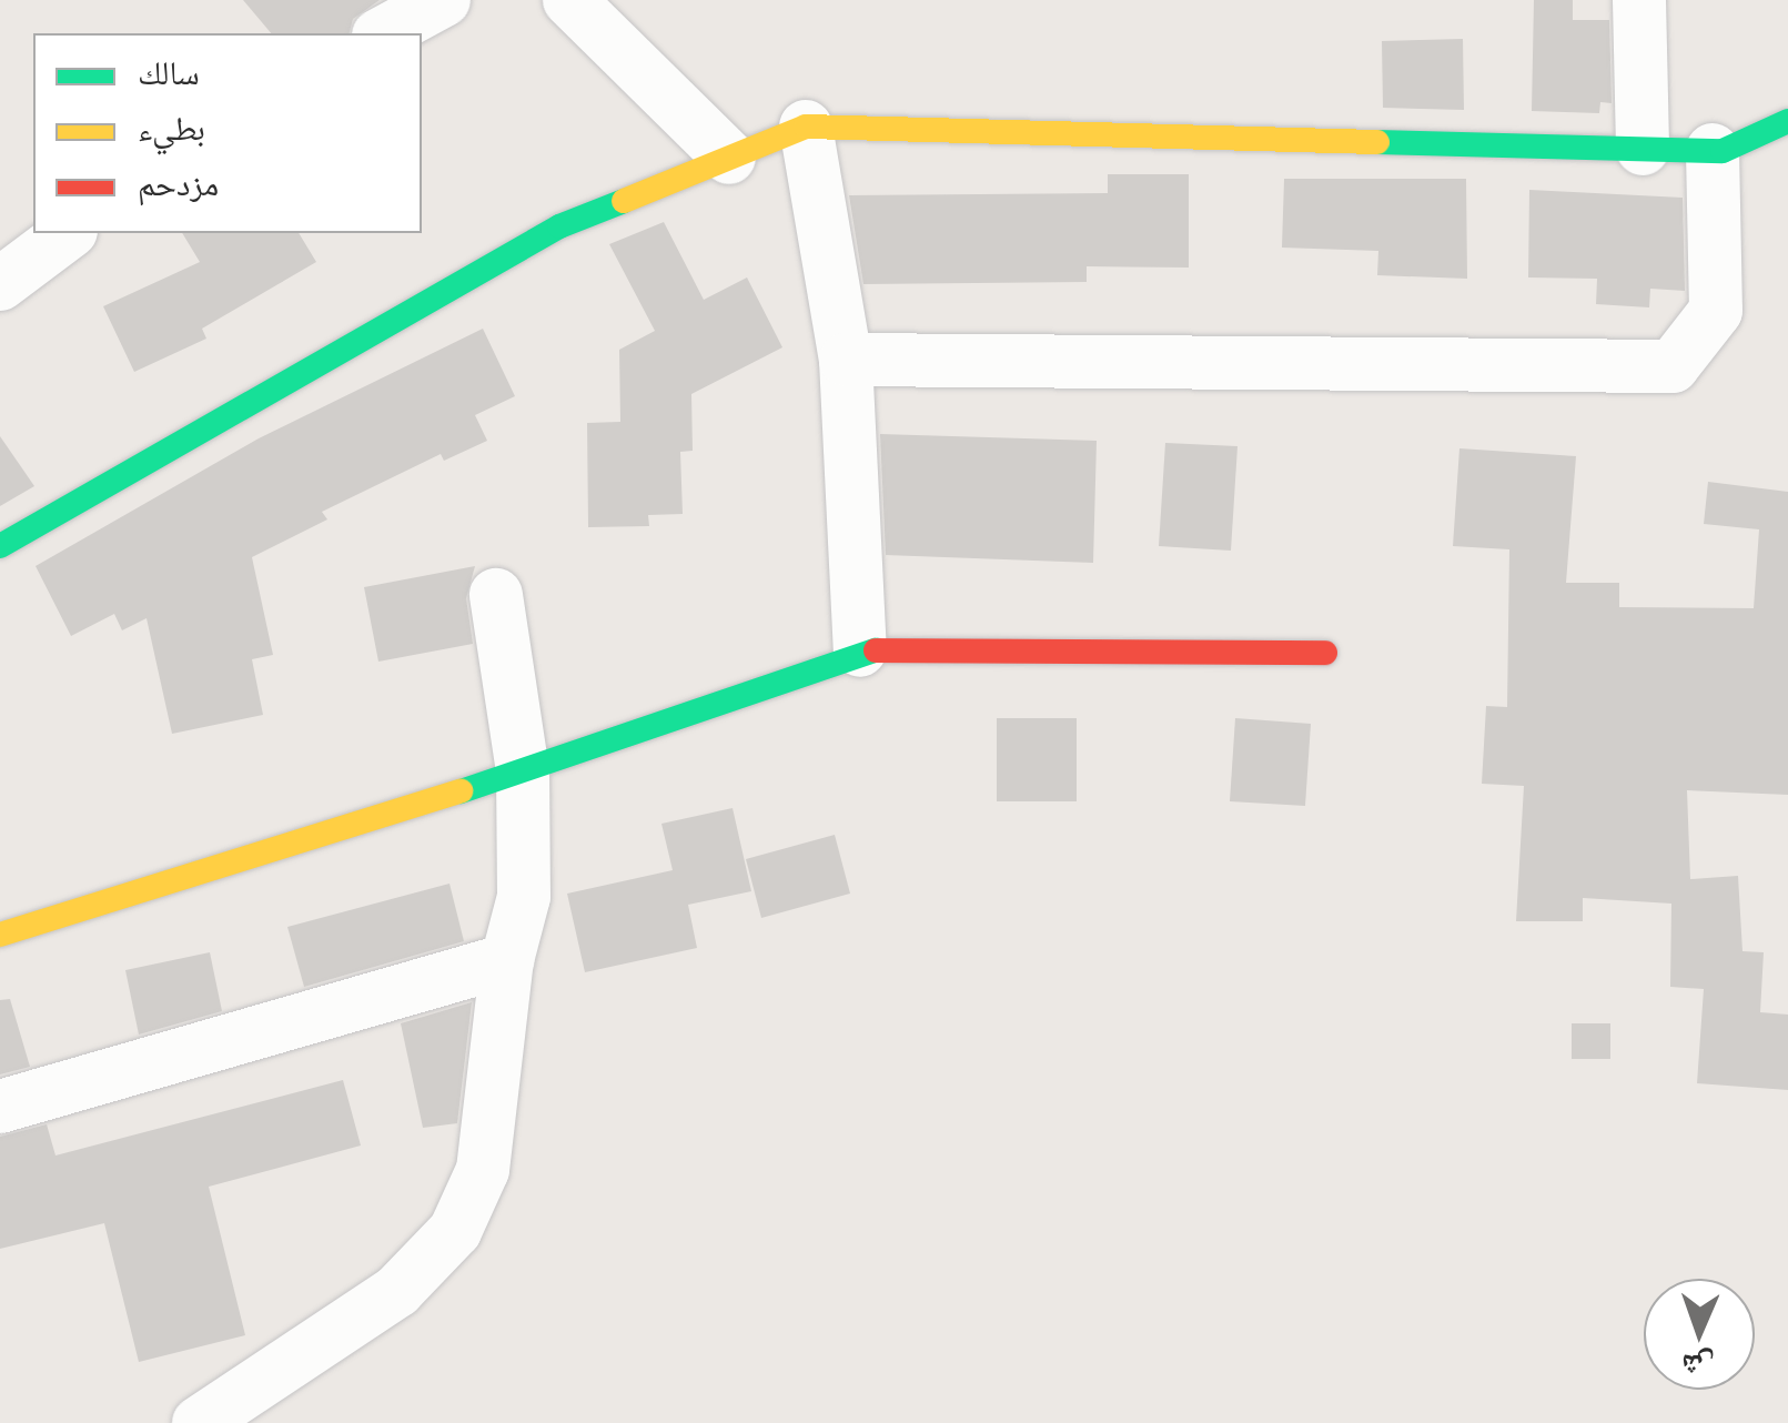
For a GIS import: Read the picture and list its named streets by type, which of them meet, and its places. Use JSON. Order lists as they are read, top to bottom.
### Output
{
  "legend": ["سالك", "بطيء", "مزدحم"],
  "north": "bottom"
}
